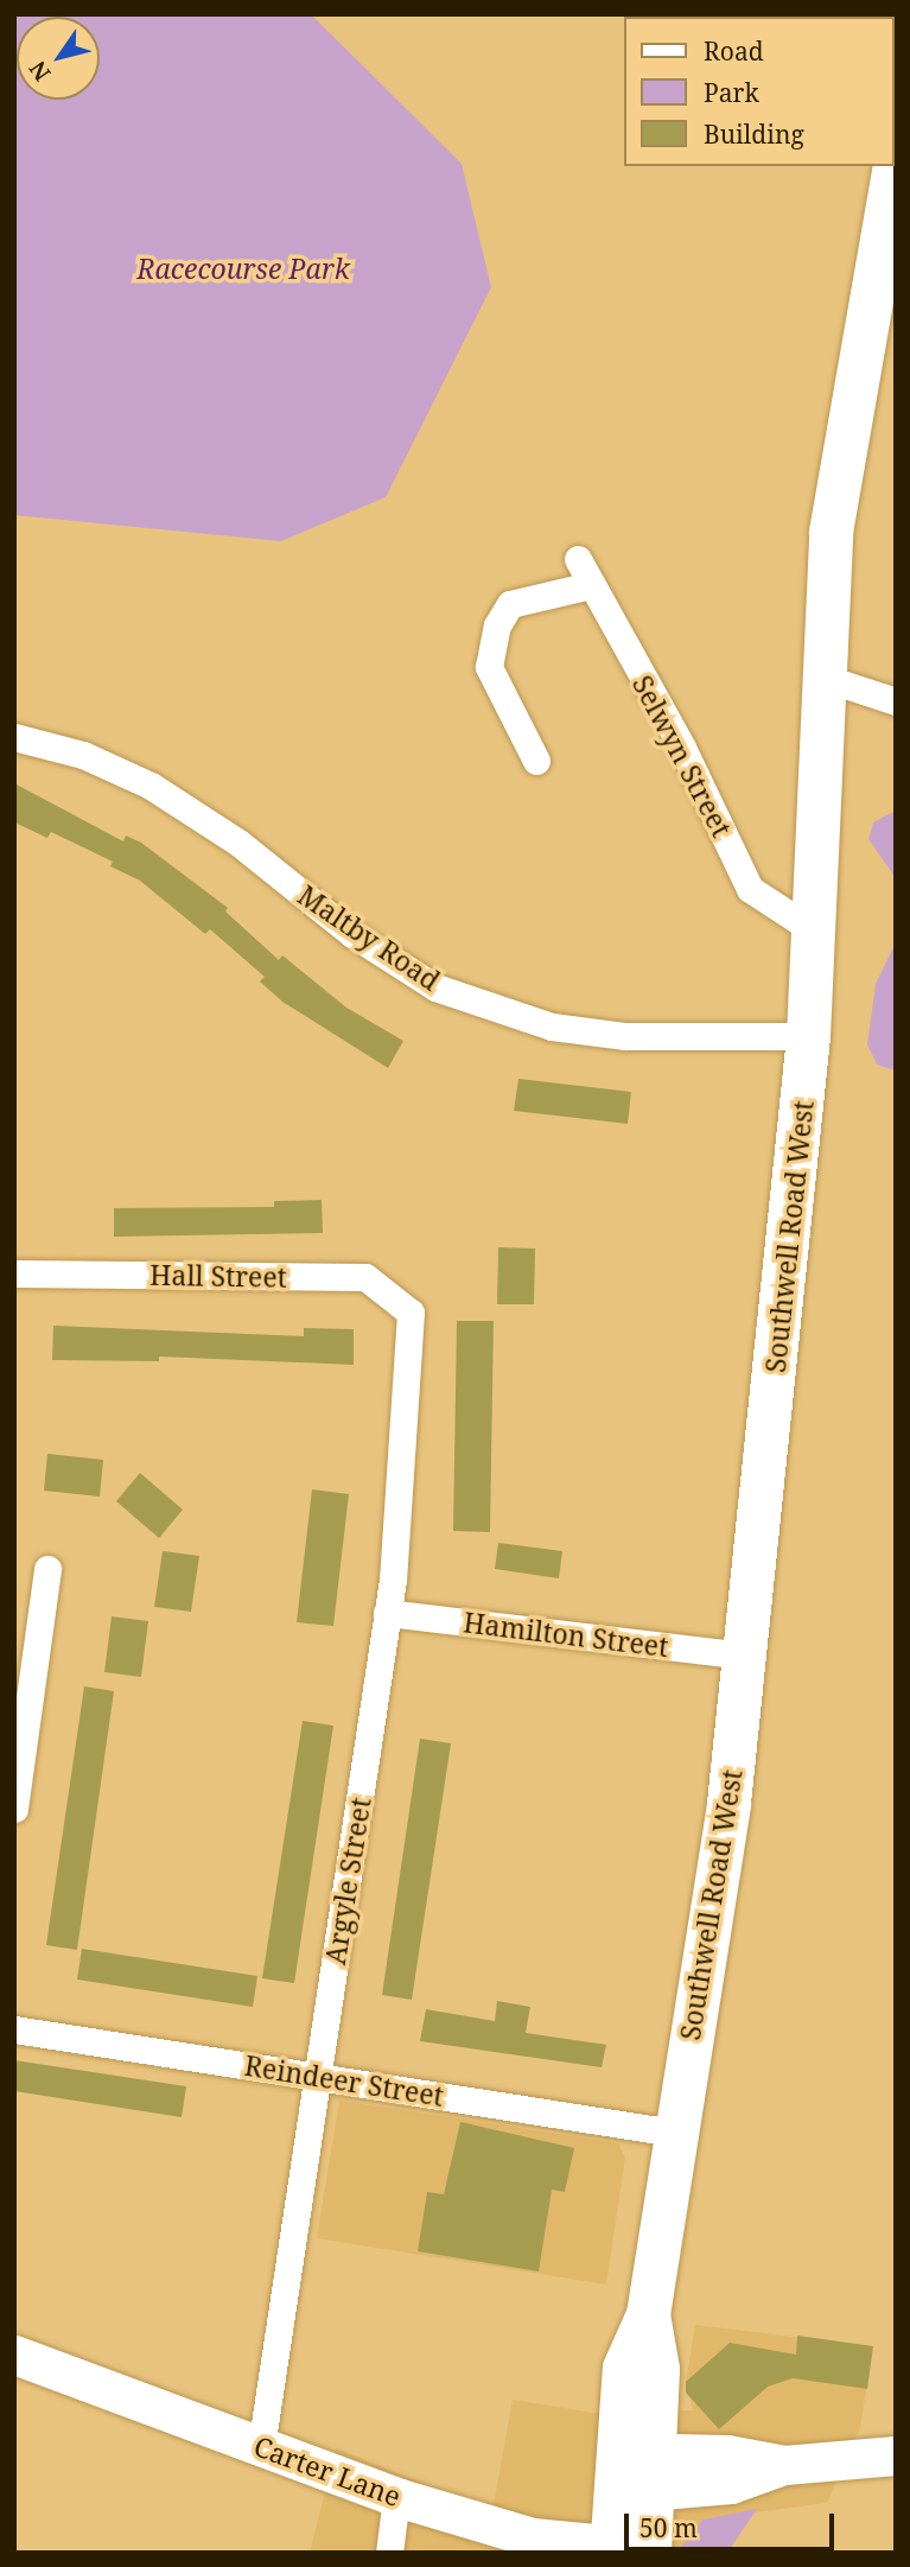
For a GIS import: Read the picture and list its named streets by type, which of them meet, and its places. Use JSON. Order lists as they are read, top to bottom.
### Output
{
  "streets": {
    "main road": ["Southwell Road West", "Carter Lane"],
    "street": [
      "Selwyn Street",
      "Maltby Road",
      "Hall Street",
      "Hamilton Street",
      "Argyle Street",
      "Reindeer Street"
    ]
  },
  "crossings": [
    ["Selwyn Street", "Southwell Road West"],
    ["Maltby Road", "Southwell Road West"],
    ["Southwell Road West", "Hamilton Street"],
    ["Southwell Road West", "Reindeer Street"],
    ["Southwell Road West", "Carter Lane"],
    ["Hall Street", "Argyle Street"],
    ["Hamilton Street", "Argyle Street"],
    ["Argyle Street", "Reindeer Street"],
    ["Argyle Street", "Carter Lane"]
  ],
  "parks": ["Racecourse Park"],
  "legend": ["Road", "Park", "Building"],
  "scale_bar": "50 m",
  "north": "bottom left"
}
